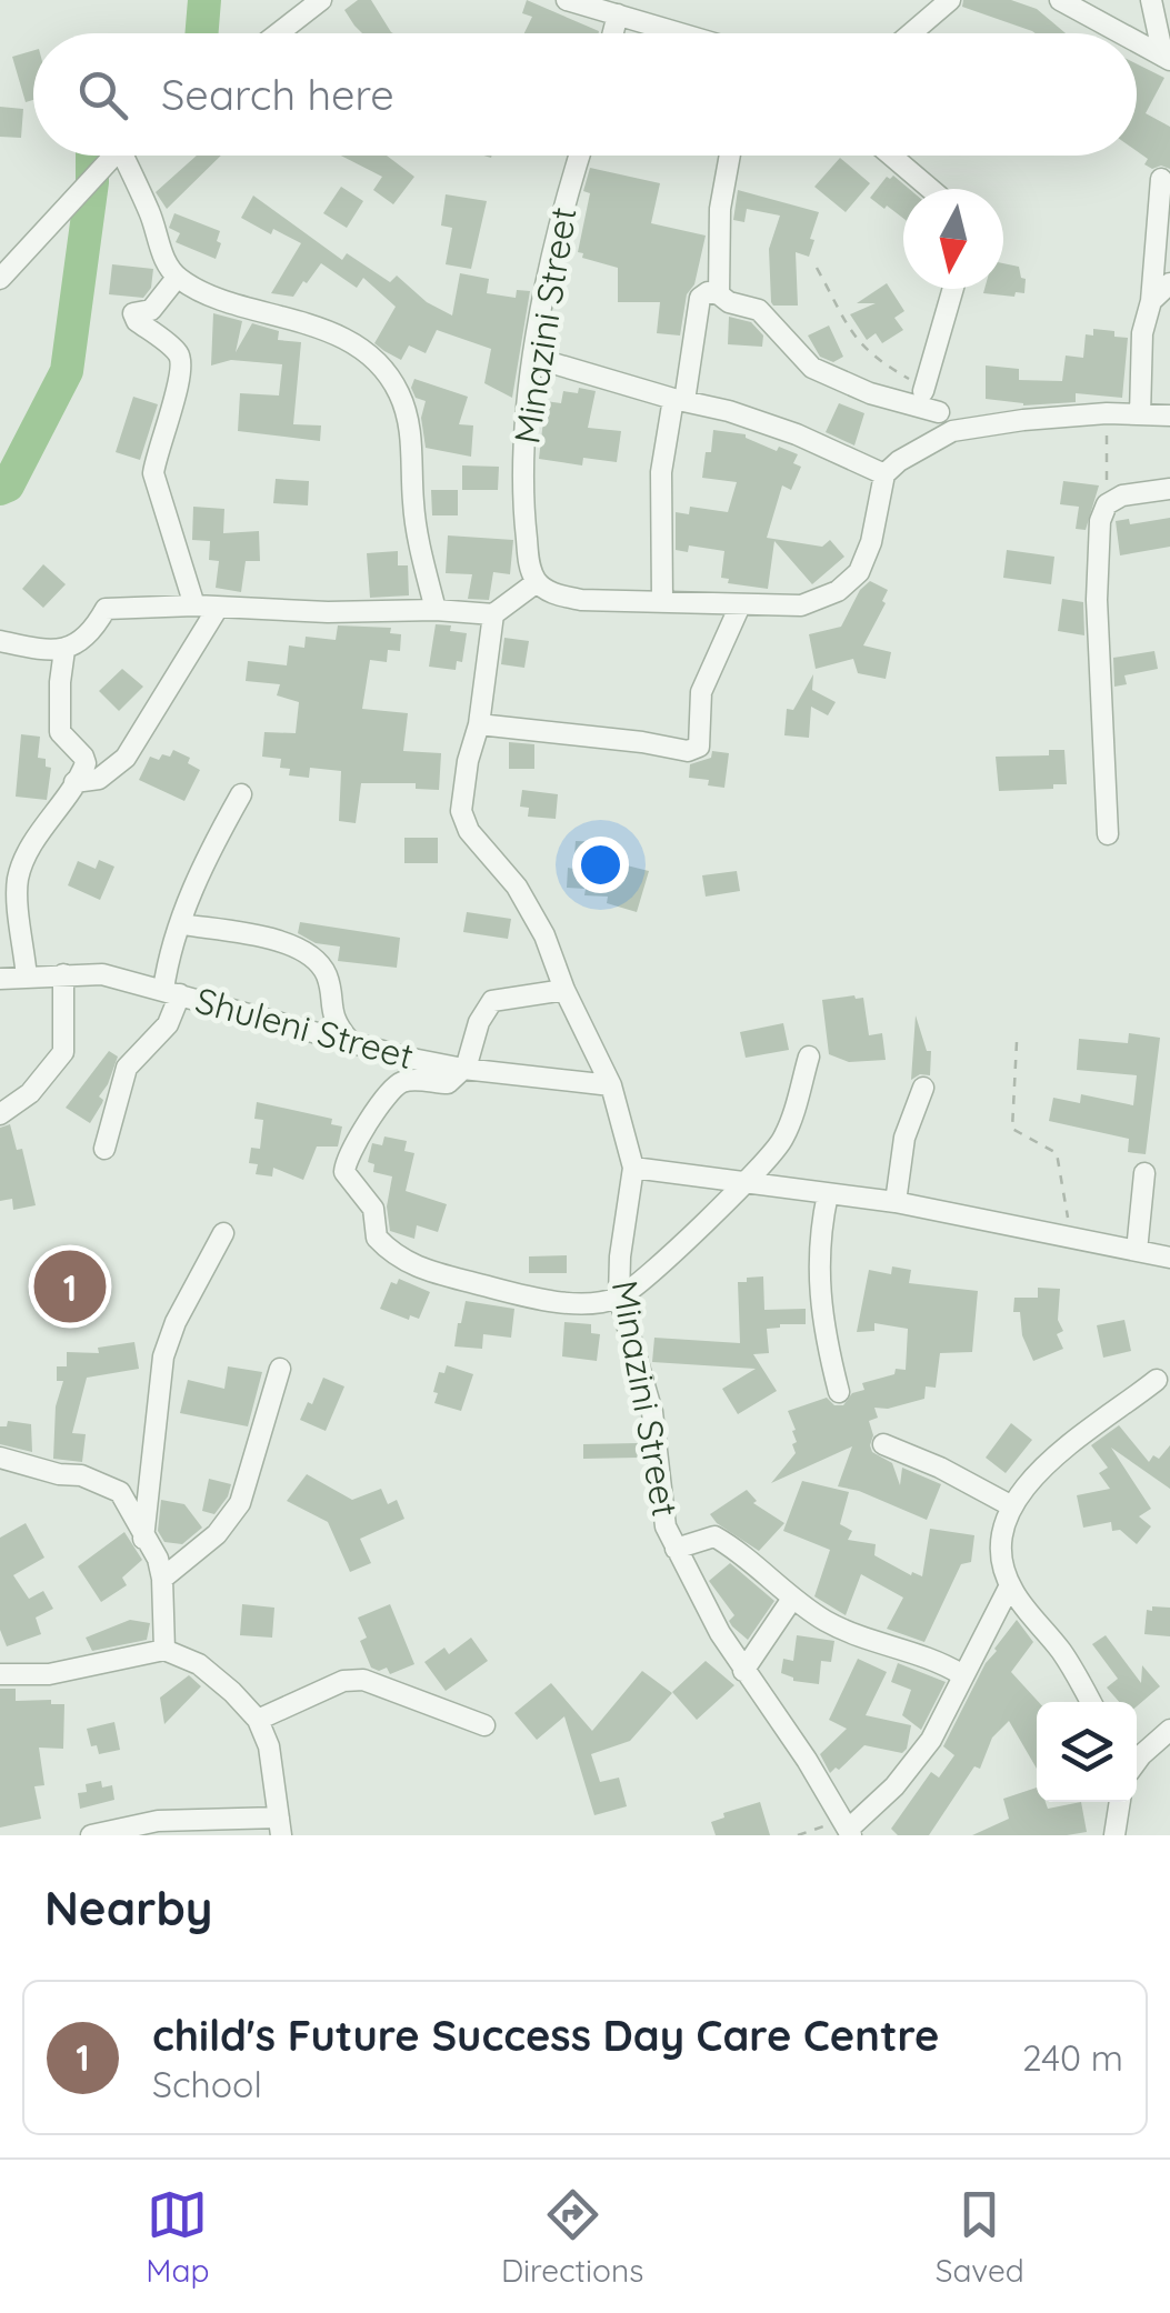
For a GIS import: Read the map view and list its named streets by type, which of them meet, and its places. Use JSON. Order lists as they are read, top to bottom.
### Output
{
  "streets": {
    "street": ["Minazini Street", "Shuleni Street"]
  },
  "crossings": [
    ["Minazini Street", "Shuleni Street"]
  ],
  "north": "bottom",
  "page": {
    "search": "Search here",
    "pins": "1",
    "heading": "Nearby",
    "list": [
      {
        "mark": "1",
        "name": "child's Future Success Day Care Centre",
        "note": "School",
        "value": "240 m"
      }
    ],
    "nav": ["Map", "Directions", "Saved"]
  }
}
